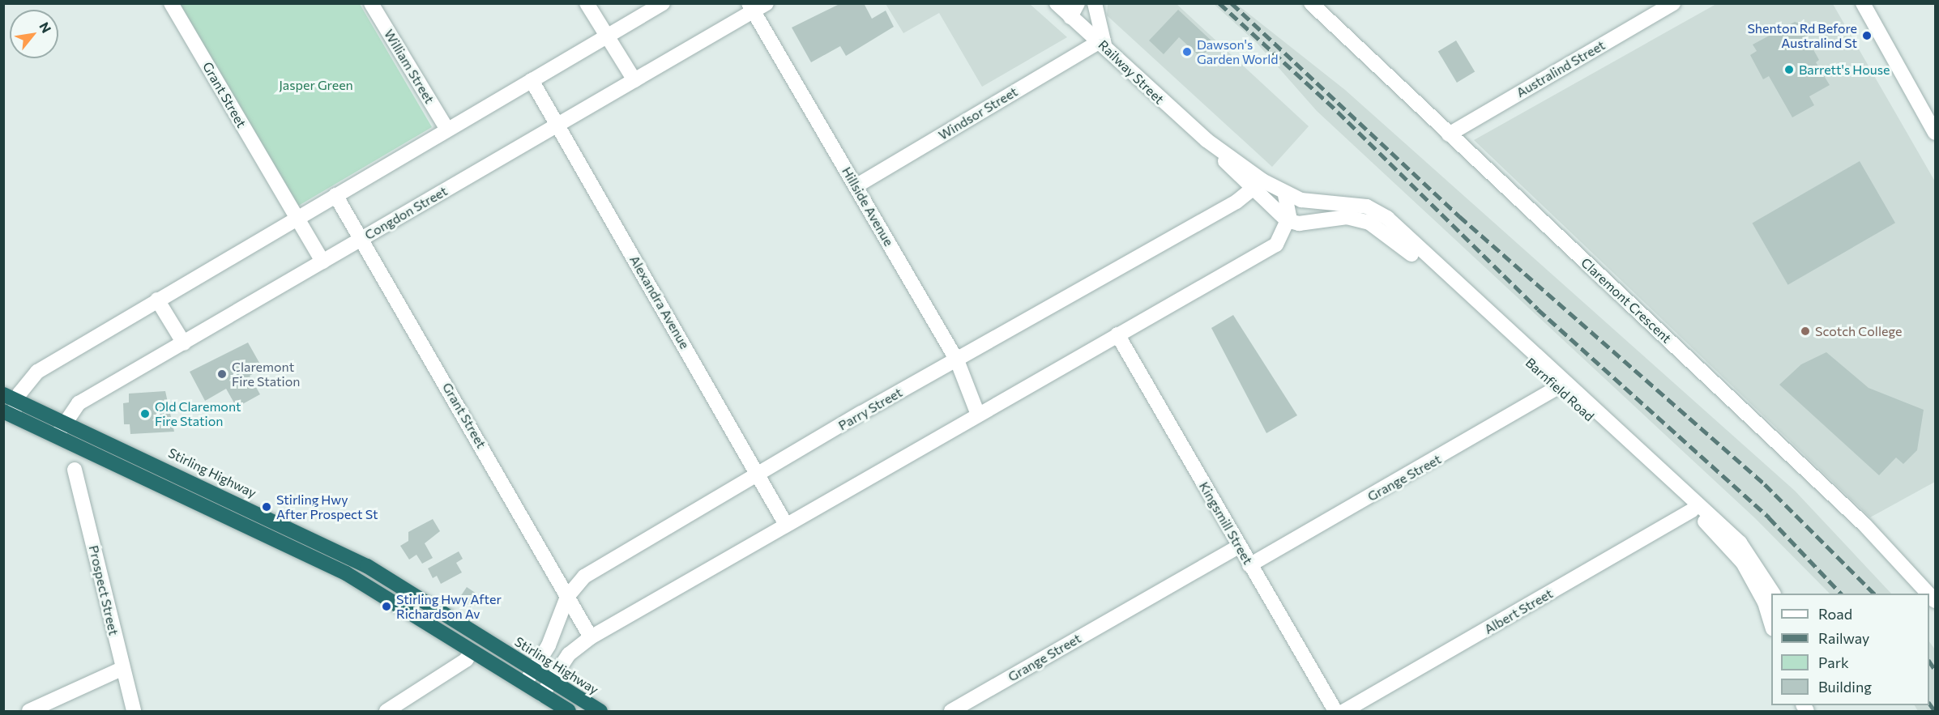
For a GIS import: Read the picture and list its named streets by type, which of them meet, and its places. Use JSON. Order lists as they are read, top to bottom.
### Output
{
  "streets": {
    "highway": ["Stirling Highway"],
    "street": [
      "William Street",
      "Australind Street",
      "Railway Street",
      "Grant Street",
      "Windsor Street",
      "Hillside Avenue",
      "Congdon Street",
      "Claremont Crescent",
      "Alexandra Avenue",
      "Barnfield Road",
      "Parry Street",
      "Grange Street",
      "Kingsmill Street",
      "Prospect Street",
      "Albert Street"
    ]
  },
  "crossings": [
    ["Australind Street", "Claremont Crescent"],
    ["Railway Street", "Windsor Street"],
    ["Railway Street", "Barnfield Road"],
    ["Railway Street", "Parry Street"],
    ["Grant Street", "Congdon Street"],
    ["Grant Street", "Parry Street"],
    ["Windsor Street", "Hillside Avenue"],
    ["Hillside Avenue", "Congdon Street"],
    ["Hillside Avenue", "Parry Street"],
    ["Congdon Street", "Alexandra Avenue"],
    ["Congdon Street", "Stirling Highway"],
    ["Alexandra Avenue", "Parry Street"],
    ["Barnfield Road", "Grange Street"],
    ["Barnfield Road", "Albert Street"],
    ["Parry Street", "Stirling Highway"],
    ["Grange Street", "Kingsmill Street"]
  ],
  "parks": ["Jasper Green"],
  "places": [
    "Shenton Rd Before Australind St",
    "Dawson's Garden World",
    "Barrett's House",
    "Scotch College",
    "Claremont Fire Station",
    "Old Claremont Fire Station",
    "Stirling Hwy After Prospect St",
    "Stirling Hwy After Richardson Av"
  ],
  "legend": [
    "Road",
    "Railway",
    "Park",
    "Building"
  ],
  "north": "top right"
}
